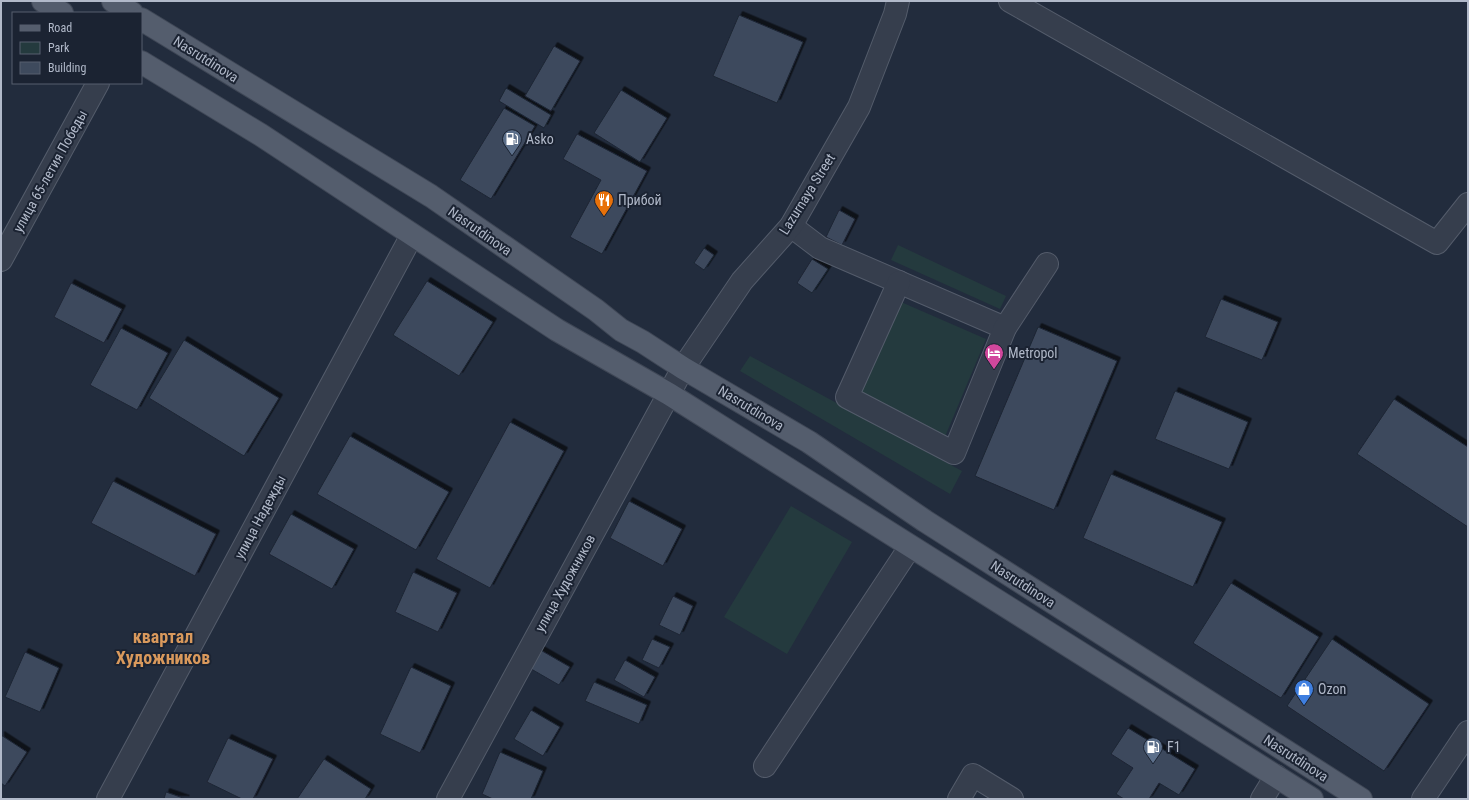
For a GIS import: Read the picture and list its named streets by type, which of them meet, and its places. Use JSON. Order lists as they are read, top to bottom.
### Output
{
  "streets": {
    "main road": ["Nasrutdinova"],
    "street": [
      "улица 65-летия Победы",
      "Lazurnaya Street",
      "улица Надежды",
      "улица Художников"
    ]
  },
  "crossings": [
    ["Nasrutdinova", "Lazurnaya Street"],
    ["Nasrutdinova", "улица Надежды"],
    ["Nasrutdinova", "улица Художников"],
    ["Lazurnaya Street", "улица Художников"]
  ],
  "districts": ["квартал Художников"],
  "places": {
    "fuel station": ["Asko", "F1"],
    "restaurant": ["Прибой"],
    "hotel": ["Metropol"],
    "shop": ["Ozon"]
  },
  "legend": ["Road", "Park", "Building"]
}
